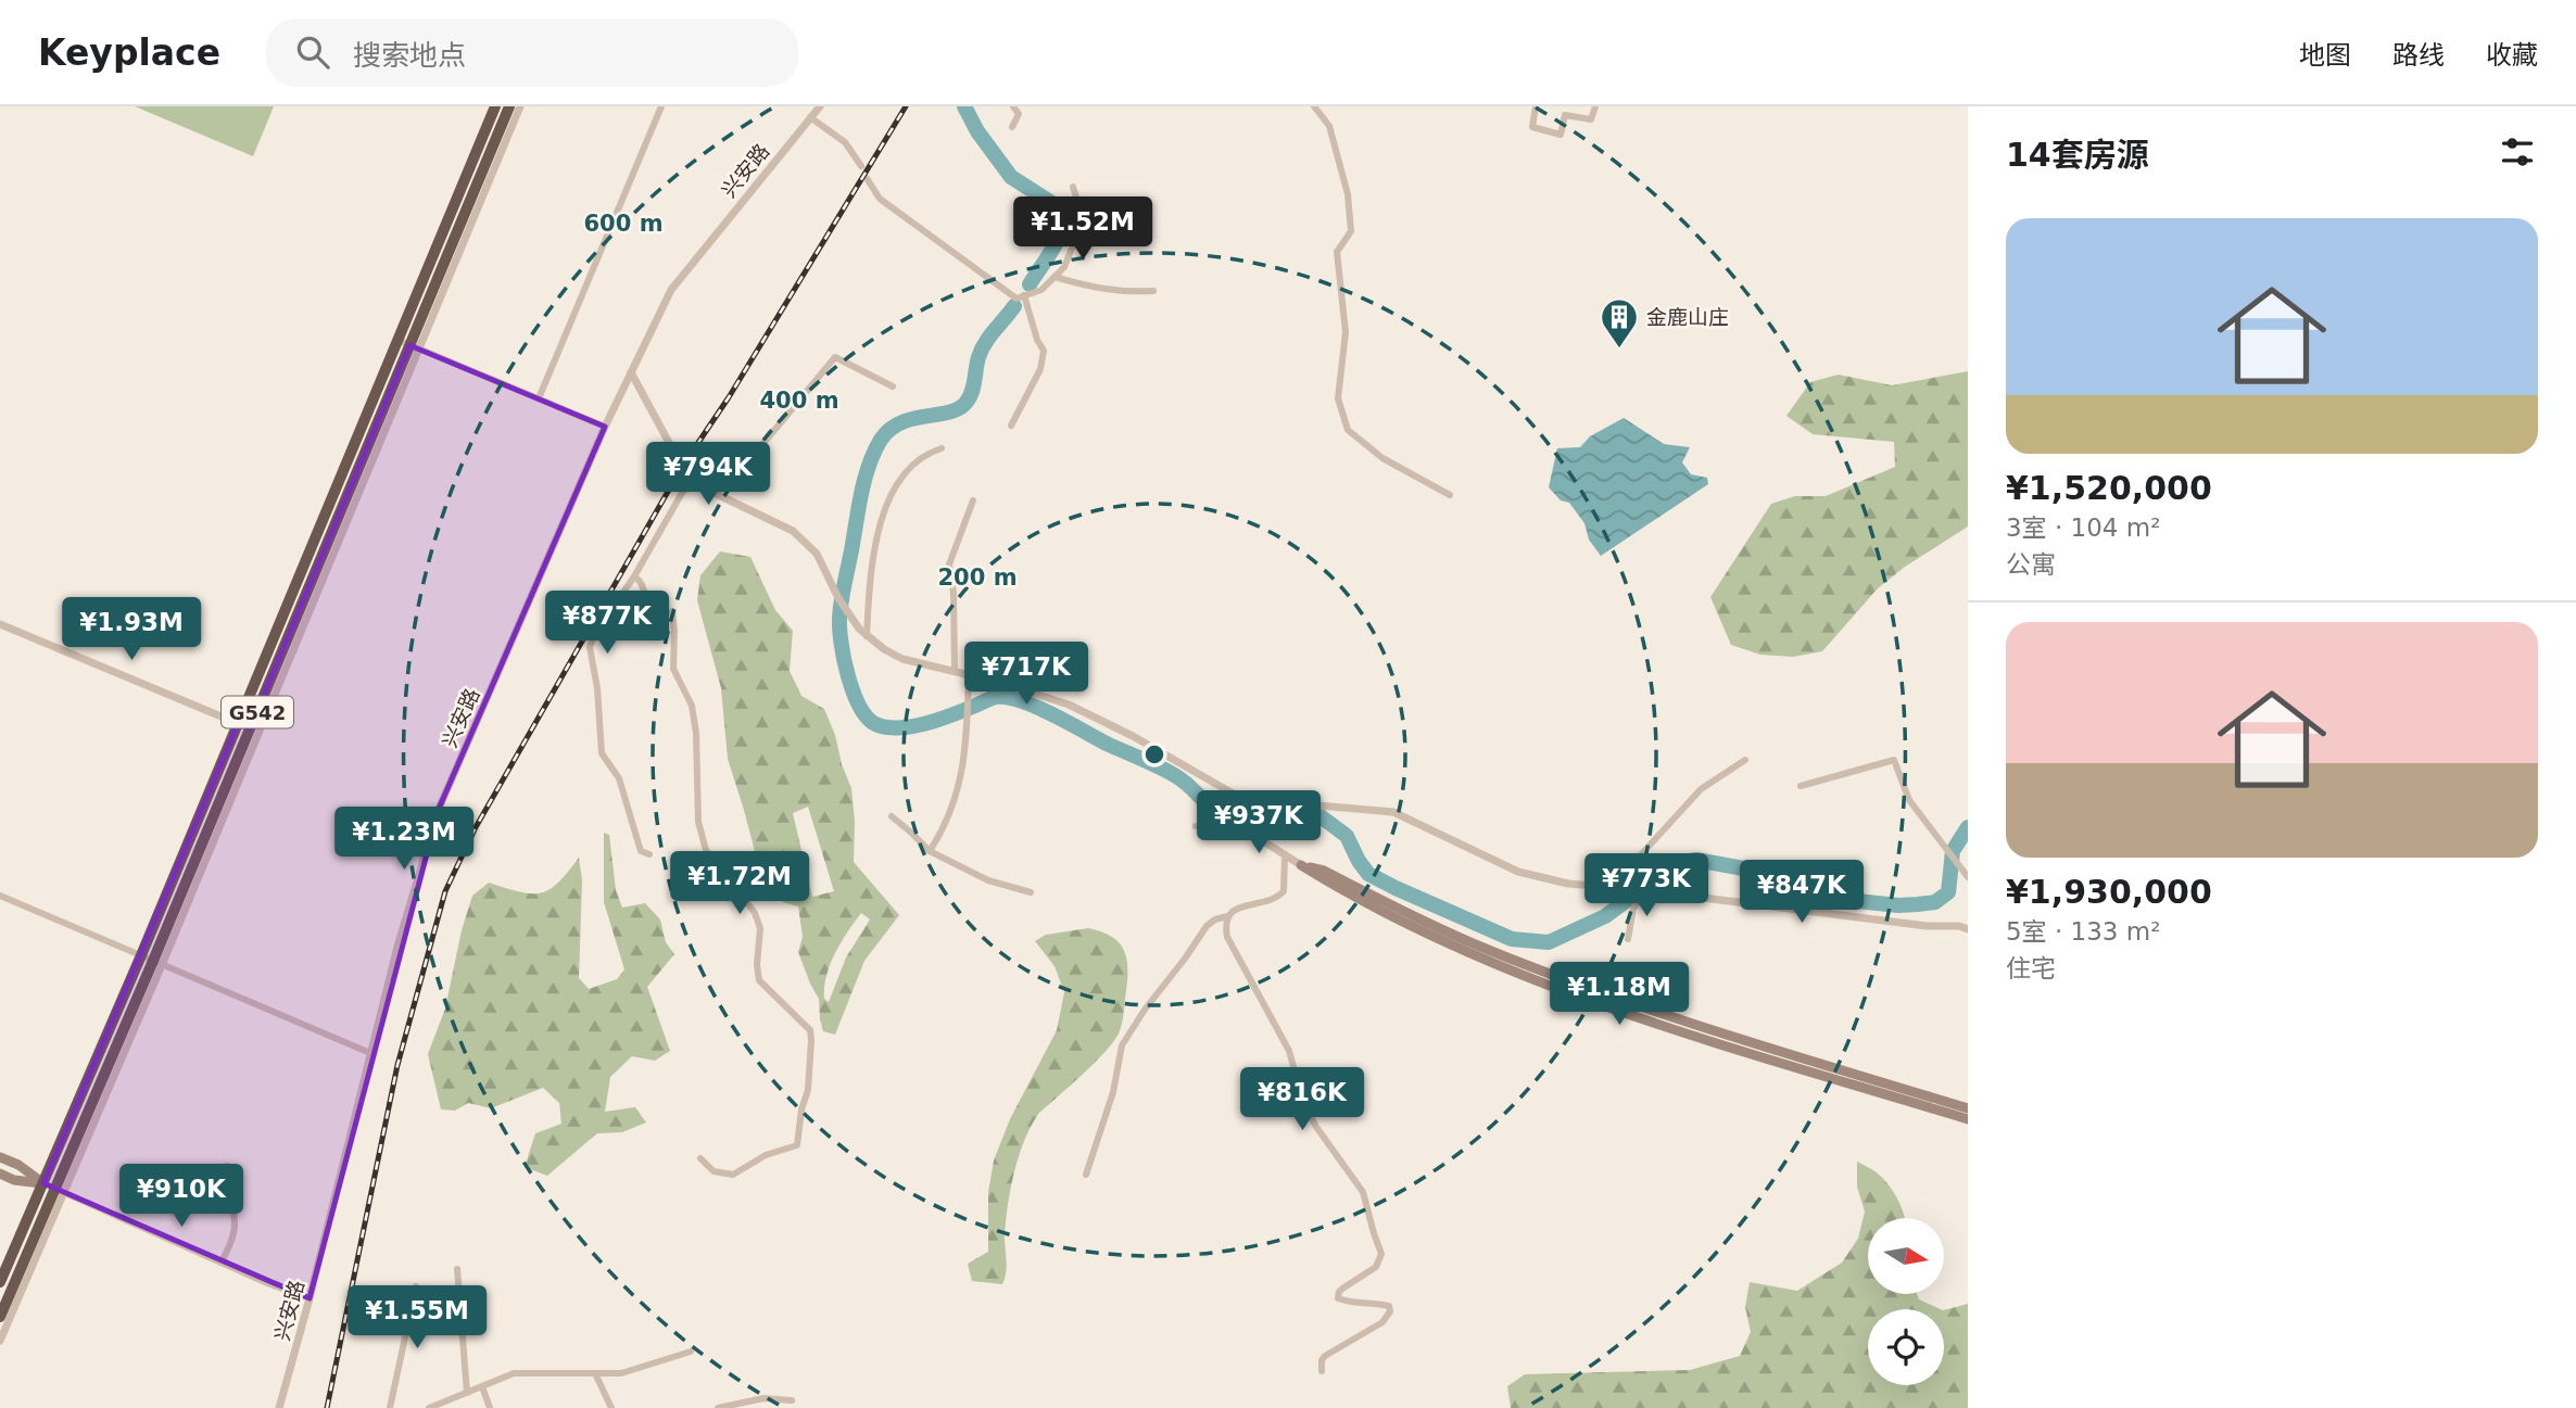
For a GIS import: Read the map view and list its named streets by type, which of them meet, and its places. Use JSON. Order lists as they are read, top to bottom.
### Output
{
  "streets": {
    "highway": ["G542"],
    "street": ["兴安路"]
  },
  "places": {
    "building": ["金鹿山庄"]
  },
  "north": "right",
  "page": {
    "header": "Keyplace",
    "search": "搜索地点",
    "nav": ["地图", "路线", "收藏"],
    "heading": "14套房源",
    "price": [
      "¥1.52M",
      "¥794K",
      "¥877K",
      "¥1.93M",
      "¥717K",
      "¥937K",
      "¥1.23M",
      "¥1.72M",
      "¥773K",
      "¥847K",
      "¥1.18M",
      "¥816K",
      "¥910K",
      "¥1.55M"
    ],
    "list": [
      {
        "name": "¥1,520,000",
        "note": "3室 · 104 m² · 公寓"
      },
      {
        "name": "¥1,930,000",
        "note": "5室 · 133 m² · 住宅"
      }
    ]
  },
  "rings": ["600 m", "400 m", "200 m"]
}
